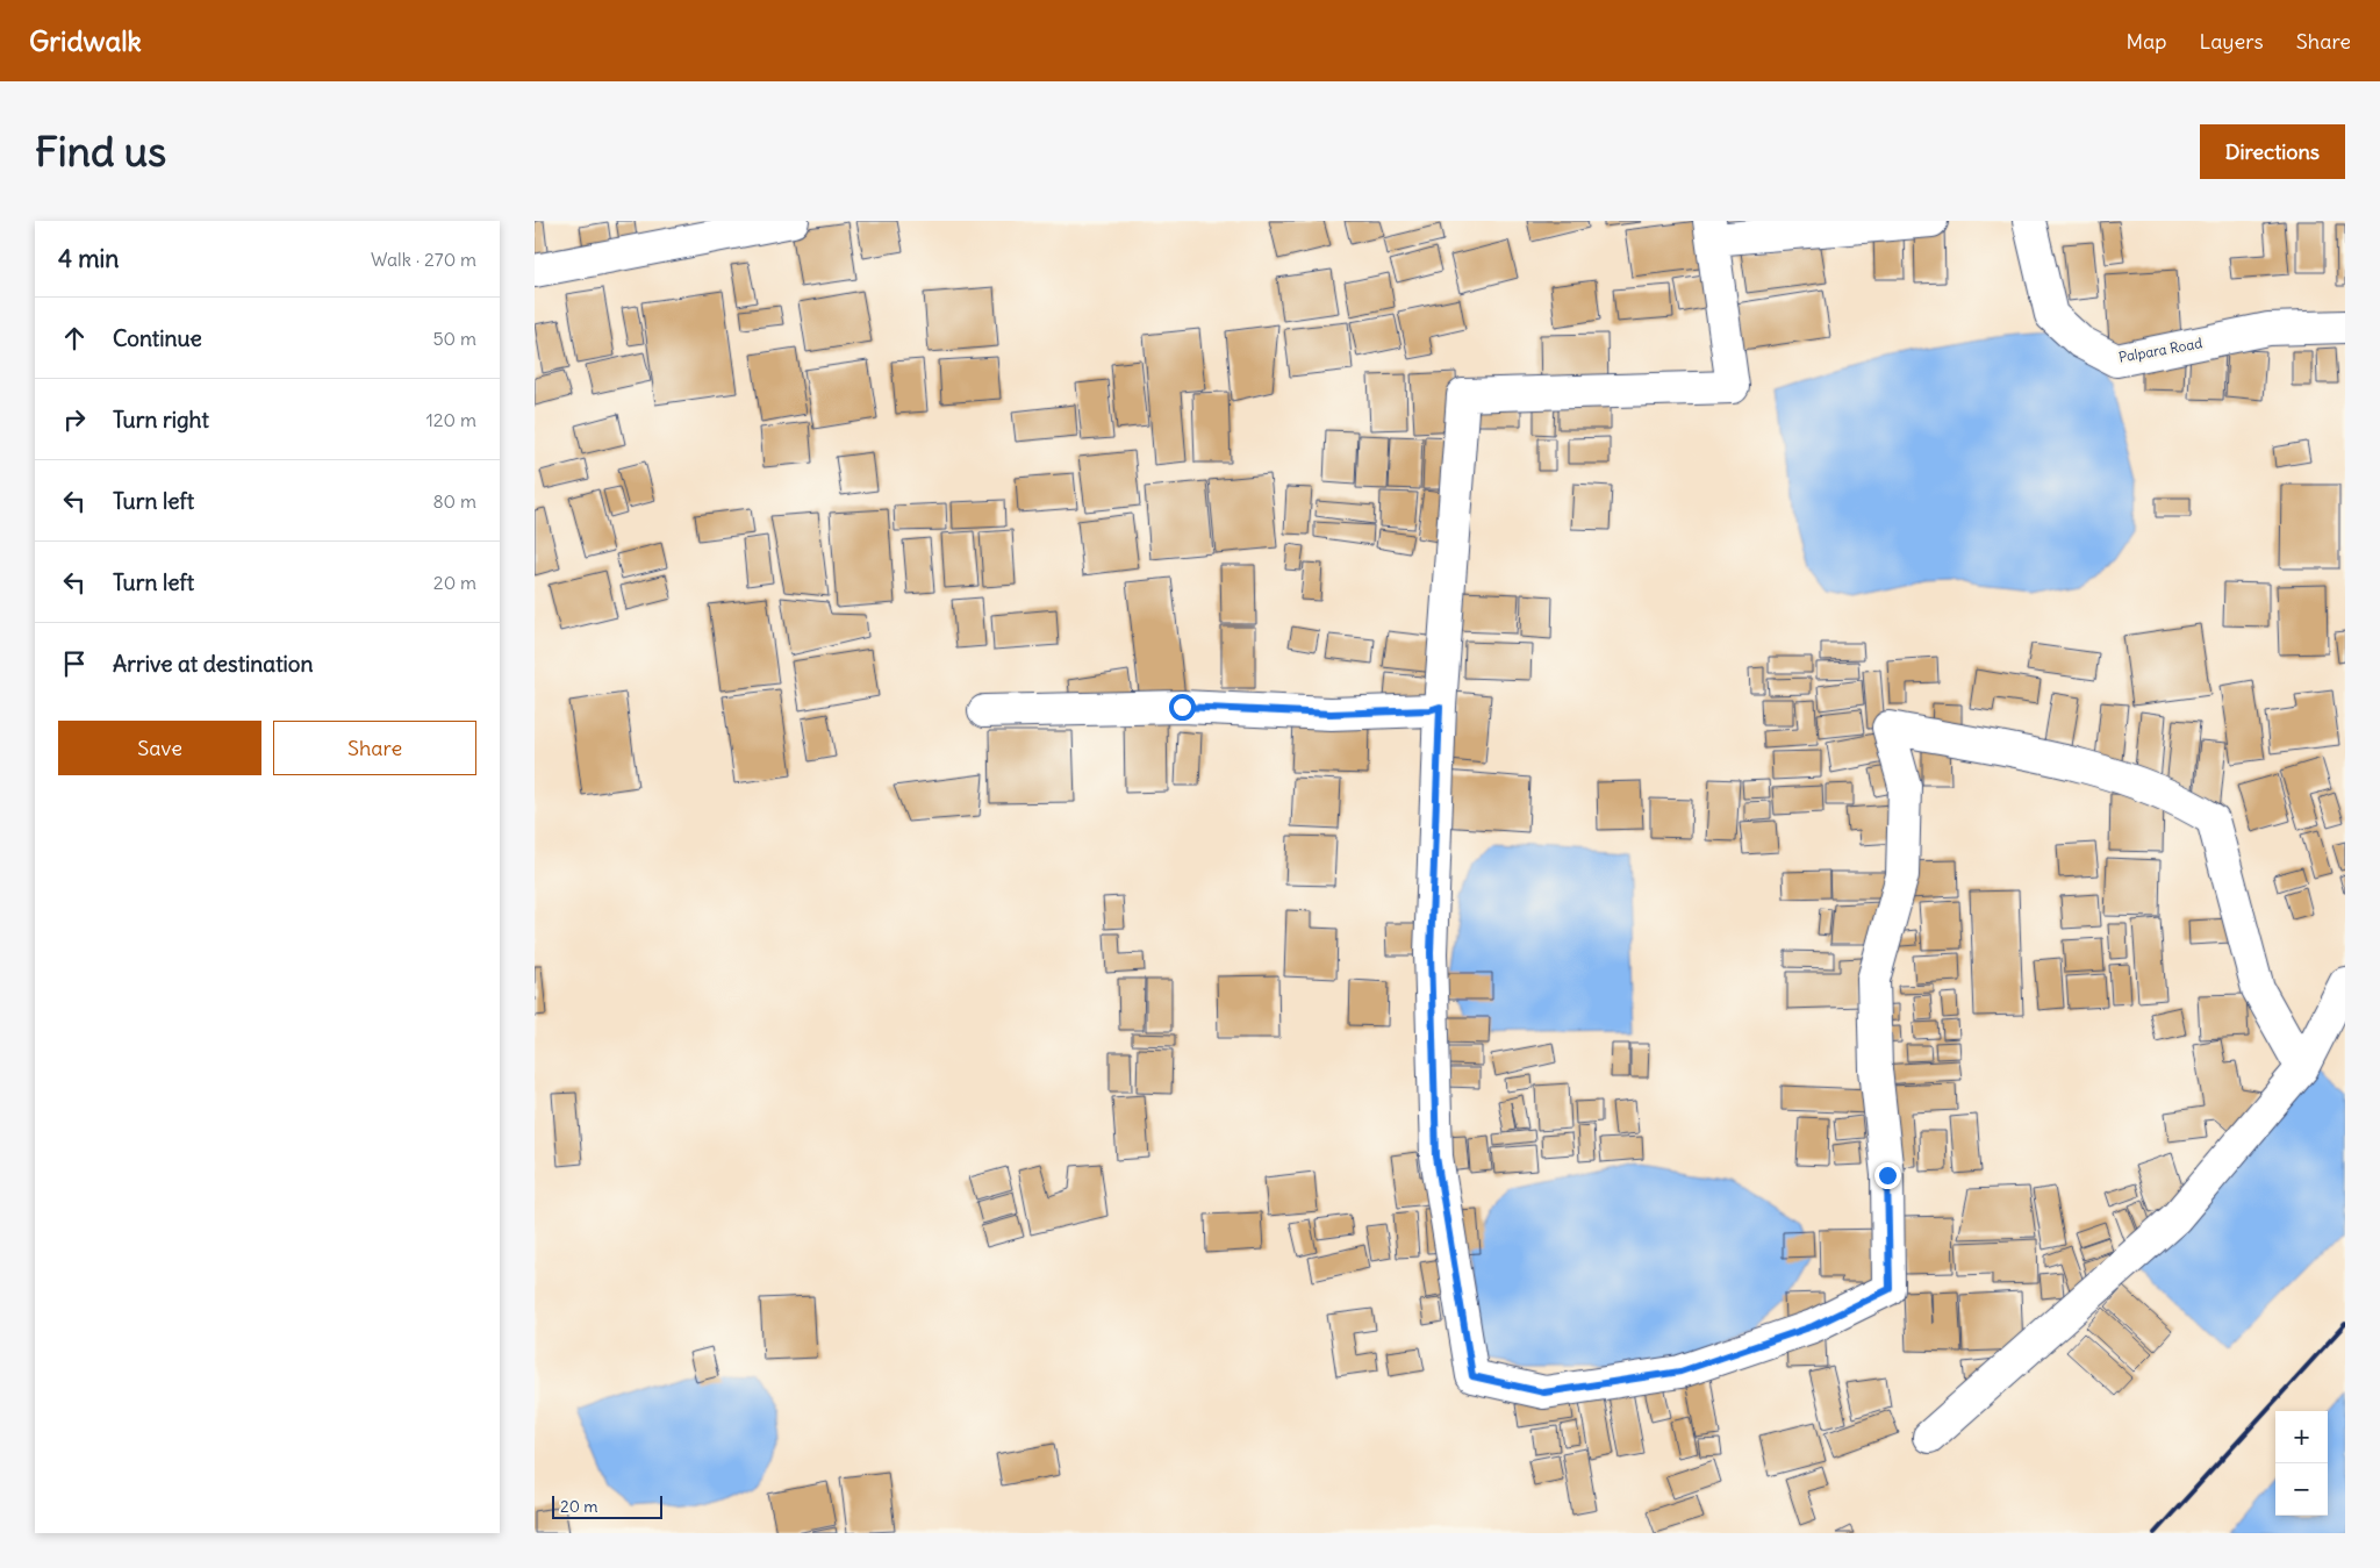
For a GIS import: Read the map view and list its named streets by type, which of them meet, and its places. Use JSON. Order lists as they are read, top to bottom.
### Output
{
  "streets": {
    "street": ["Palpara Road"]
  },
  "scale_bar": "20 m",
  "page": {
    "header": "Gridwalk",
    "nav": ["Map", "Layers", "Share"],
    "buttons": [
      "Directions",
      ["Save", "Share"]
    ],
    "title": "Find us",
    "heading": ["4 min", "Walk · 270 m"],
    "list": [
      ["Continue", "50 m"],
      ["Turn right", "120 m"],
      ["Turn left", "80 m"],
      ["Turn left", "20 m"],
      "Arrive at destination"
    ],
    "map_buttons": ["+", "−"],
    "scale": "20 m"
  }
}
